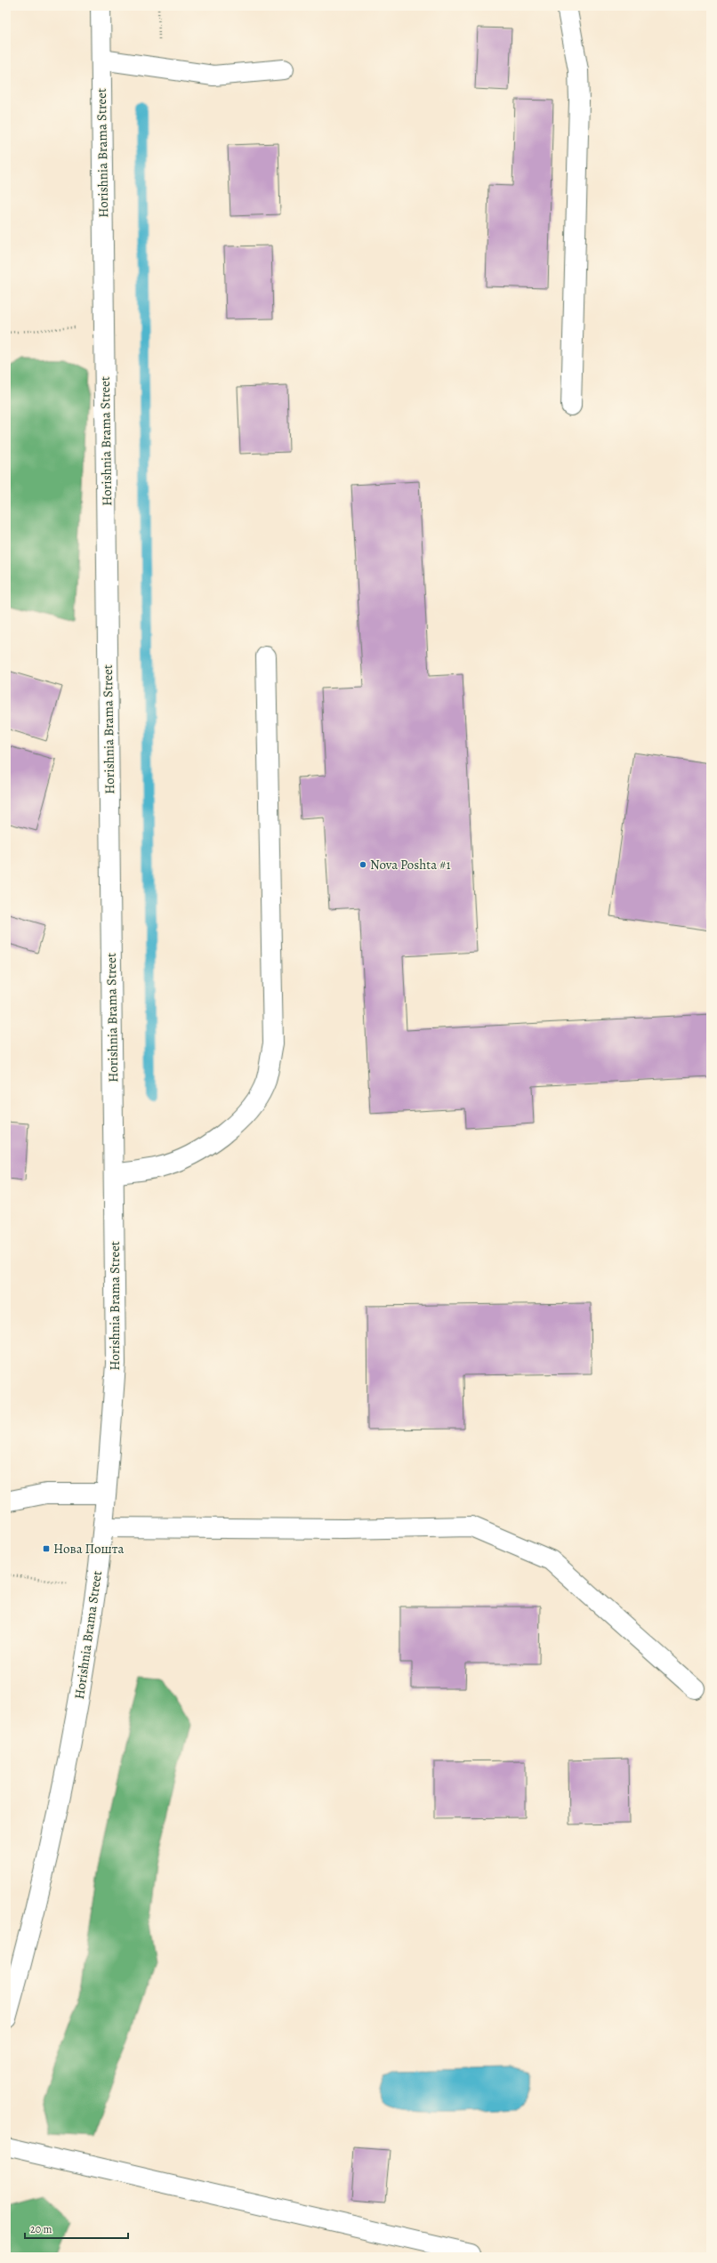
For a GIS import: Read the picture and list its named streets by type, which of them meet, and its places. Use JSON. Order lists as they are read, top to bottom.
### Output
{
  "streets": {
    "street": ["Horishnia Brama Street"]
  },
  "places": {
    "other": ["Nova Poshta #1"],
    "transit": ["Нова Пошта"]
  },
  "scale_bar": "20 m"
}
